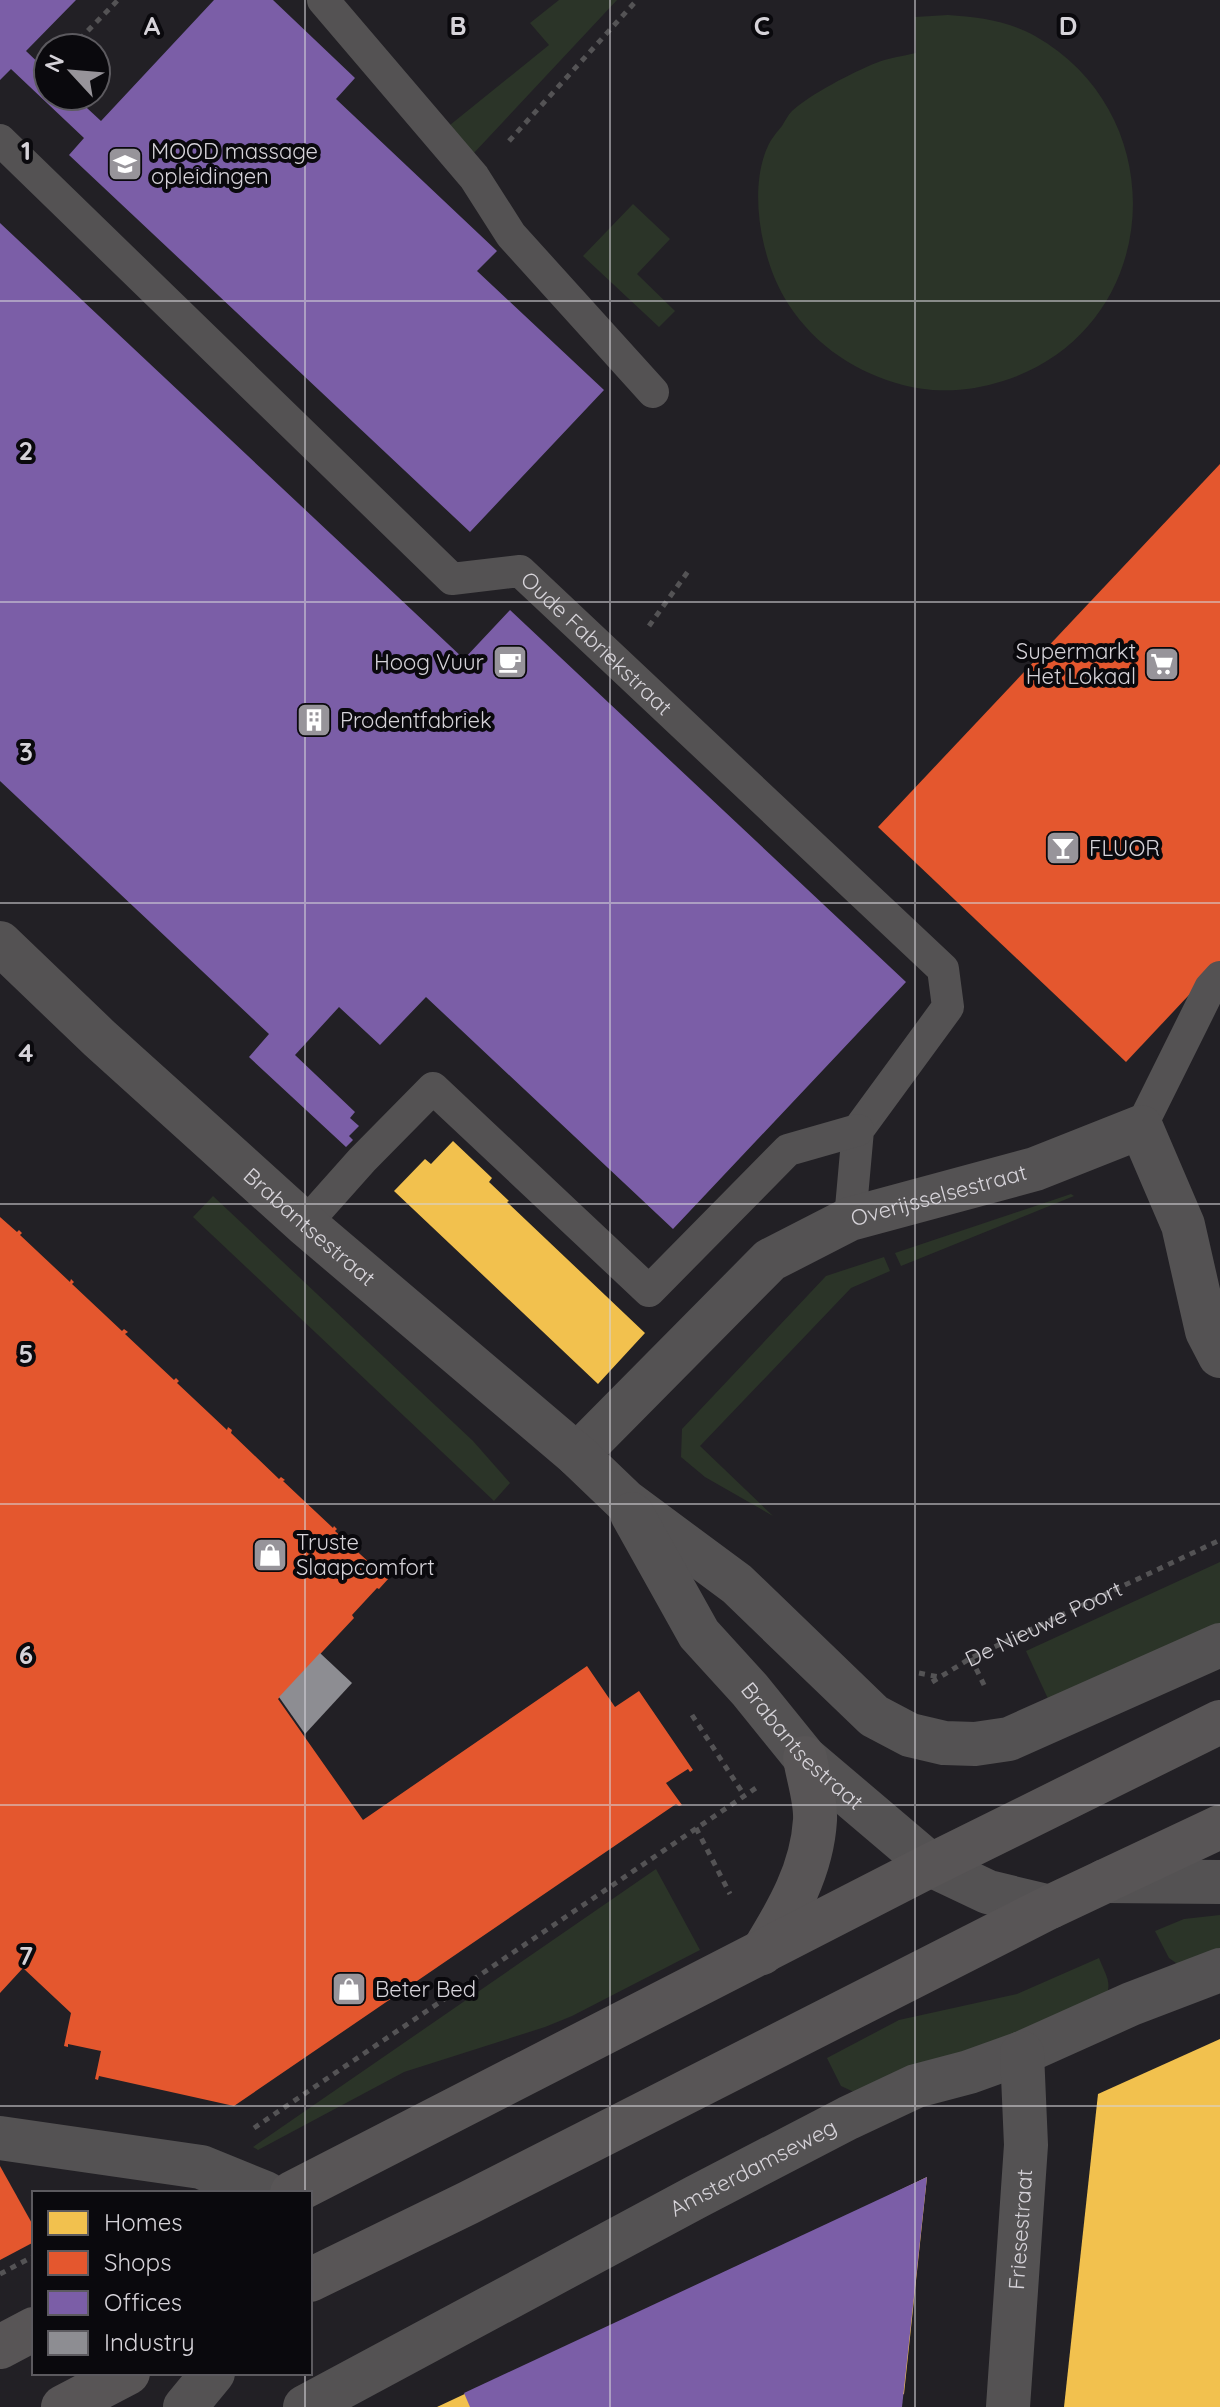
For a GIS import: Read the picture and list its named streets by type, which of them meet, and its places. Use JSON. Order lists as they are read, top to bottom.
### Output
{
  "streets": {
    "street": [
      "Overijsselsestraat",
      "Brabantsestraat",
      "Amsterdamseweg",
      "Friesestraat"
    ],
    "lane": ["Oude Fabriekstraat"],
    "path": ["De Nieuwe Poort"]
  },
  "crossings": [
    ["Overijsselsestraat", "Brabantsestraat"],
    ["Brabantsestraat", "De Nieuwe Poort"],
    ["Amsterdamseweg", "Friesestraat"]
  ],
  "places": {
    "school or university": ["MOOD massage opleidingen"],
    "cafe": ["Hoog Vuur"],
    "supermarket": ["Supermarkt Het Lokaal"],
    "building": ["Prodentfabriek"],
    "bar": ["FLUOR"],
    "shop": ["Truste Slaapcomfort", "Beter Bed"]
  },
  "legend": [
    "Homes",
    "Shops",
    "Offices",
    "Industry"
  ],
  "north": "top left",
  "grid": {
    "columns": [
      "A",
      "B",
      "C",
      "D"
    ],
    "rows": [
      "1",
      "2",
      "3",
      "4",
      "5",
      "6",
      "7"
    ]
  }
}
